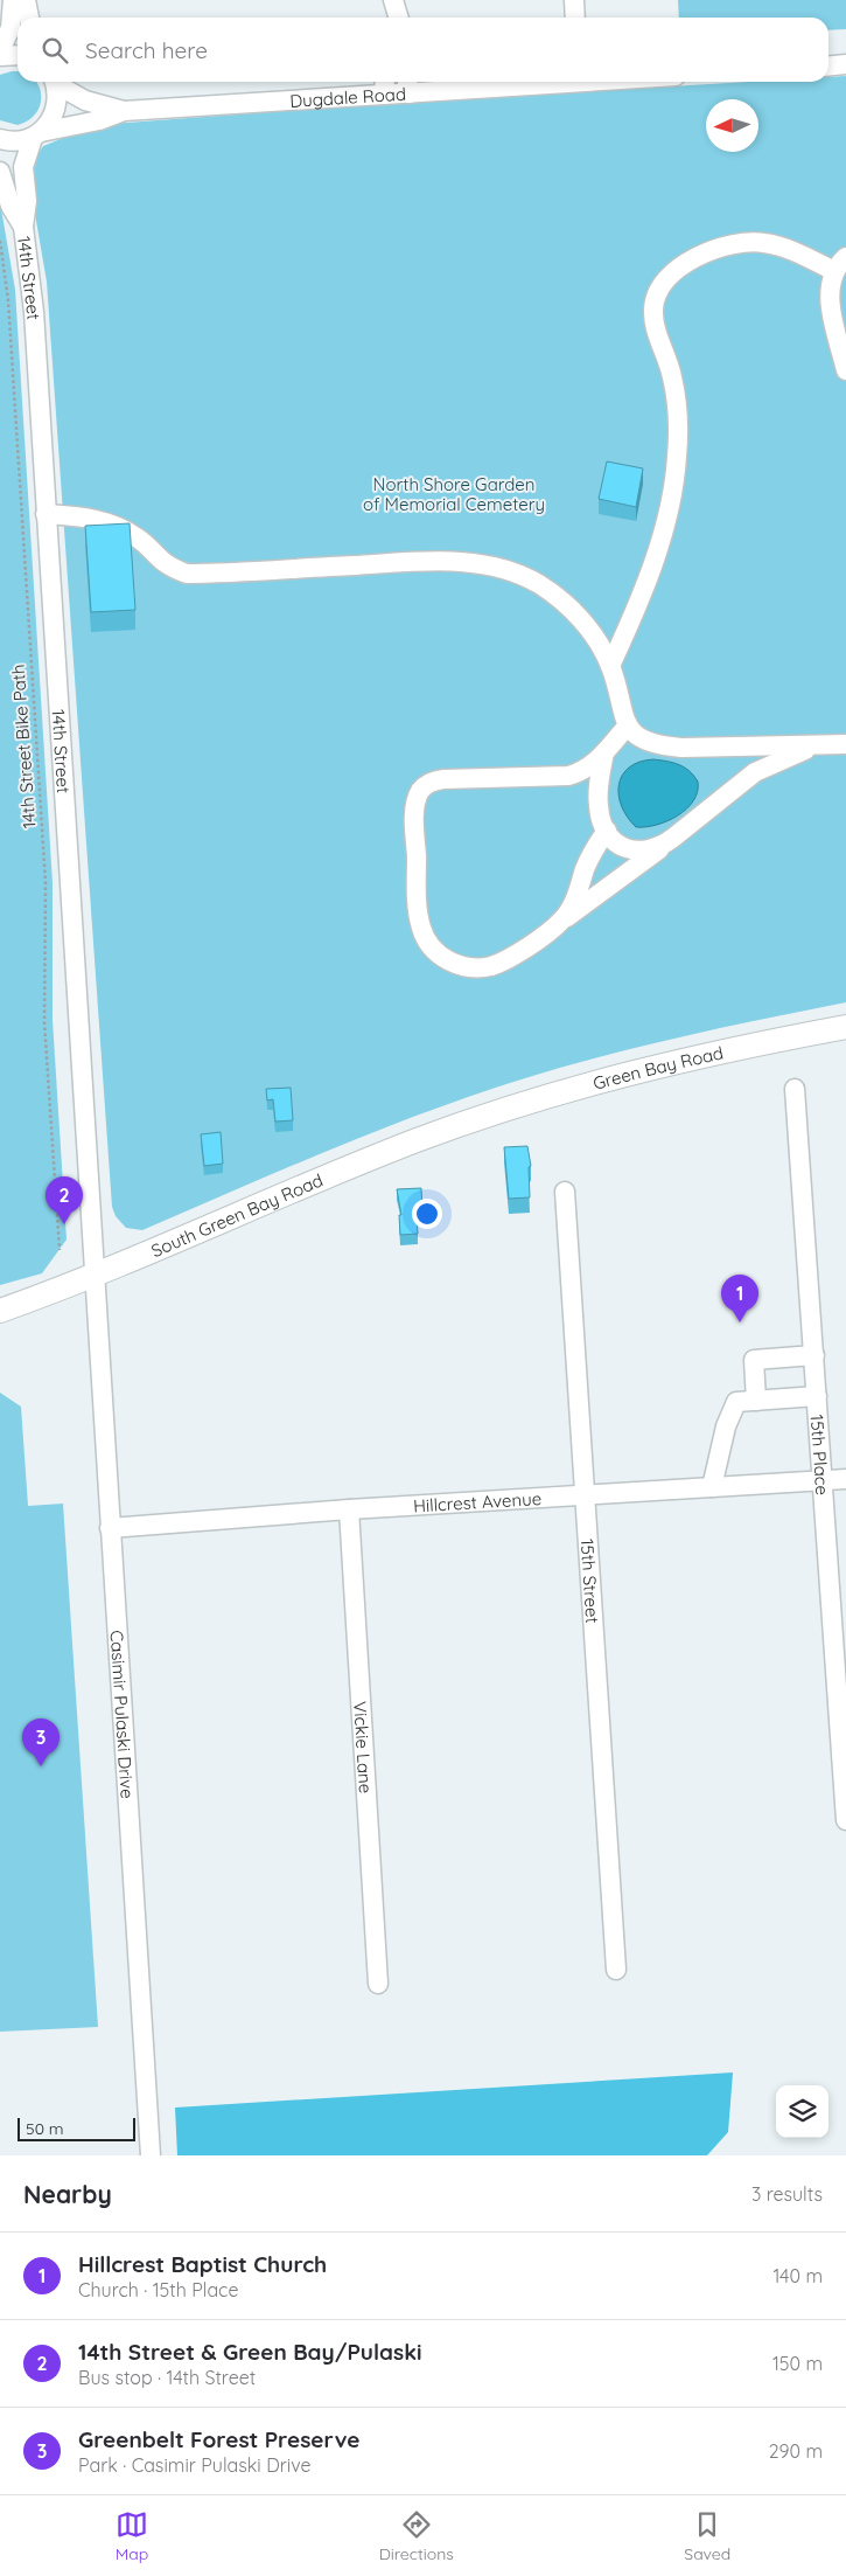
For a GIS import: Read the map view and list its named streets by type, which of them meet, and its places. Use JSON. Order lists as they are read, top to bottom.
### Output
{
  "streets": {
    "main road": ["Green Bay Road", "South Green Bay Road"],
    "street": [
      "Dugdale Road",
      "14th Street",
      "15th Place",
      "Hillcrest Avenue",
      "15th Street",
      "Casimir Pulaski Drive",
      "Vickie Lane"
    ],
    "path": ["14th Street Bike Path"]
  },
  "crossings": [
    ["14th Street", "South Green Bay Road"],
    ["14th Street", "Casimir Pulaski Drive"],
    ["Green Bay Road", "South Green Bay Road"],
    ["South Green Bay Road", "Casimir Pulaski Drive"],
    ["15th Place", "Hillcrest Avenue"],
    ["Hillcrest Avenue", "15th Street"],
    ["Hillcrest Avenue", "Casimir Pulaski Drive"],
    ["Hillcrest Avenue", "Vickie Lane"]
  ],
  "parks": ["North Shore Garden of Memorial Cemetery"],
  "scale_bar": "50 m",
  "north": "left",
  "page": {
    "search": "Search here",
    "pins": ["2", "1", "3"],
    "scale": "50 m",
    "heading": ["Nearby", "3 results"],
    "list": [
      {
        "mark": "1",
        "name": "Hillcrest Baptist Church",
        "note": "Church · 15th Place",
        "value": "140 m"
      },
      {
        "mark": "2",
        "name": "14th Street & Green Bay/Pulaski",
        "note": "Bus stop · 14th Street",
        "value": "150 m"
      },
      {
        "mark": "3",
        "name": "Greenbelt Forest Preserve",
        "note": "Park · Casimir Pulaski Drive",
        "value": "290 m"
      }
    ],
    "nav": ["Map", "Directions", "Saved"]
  }
}
